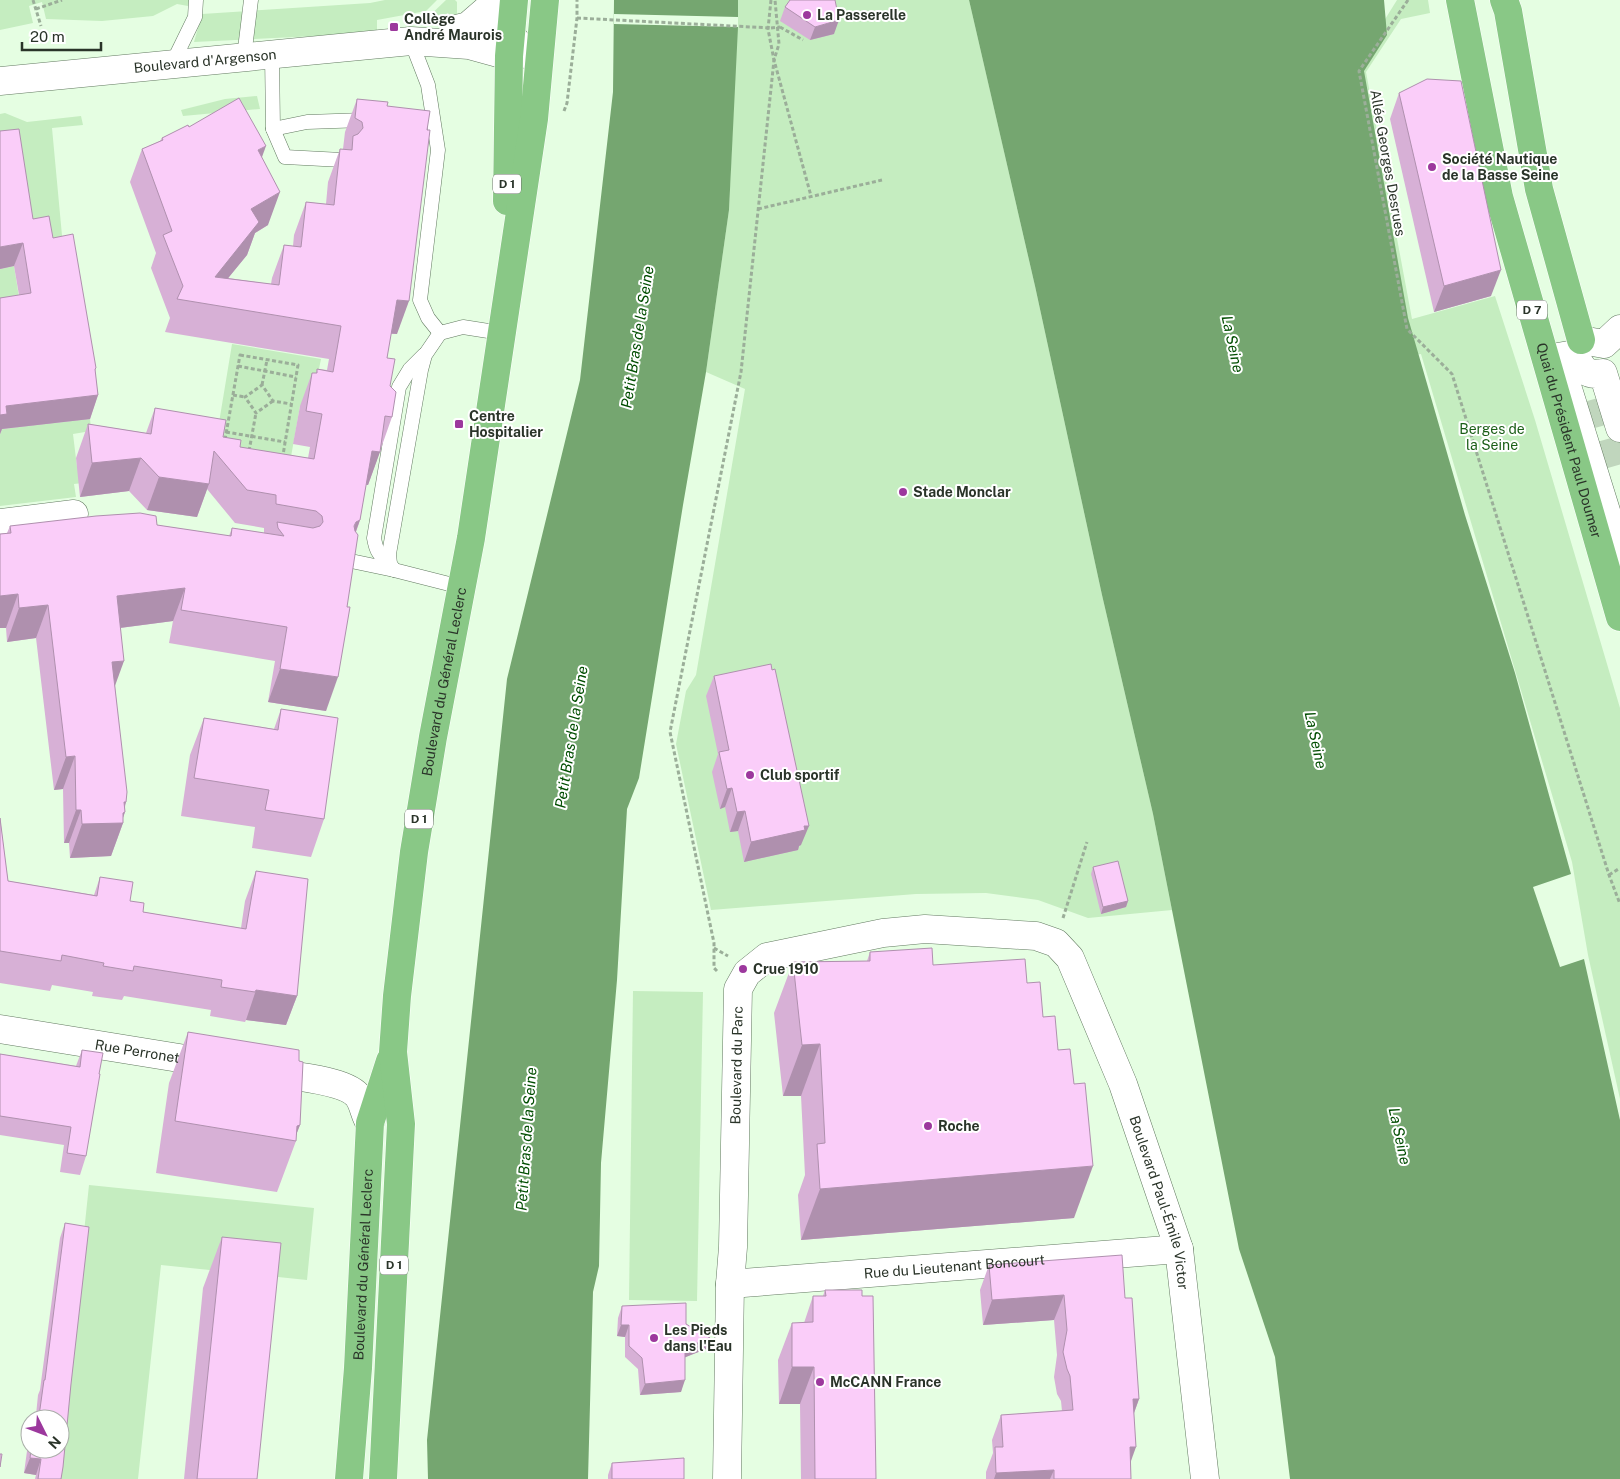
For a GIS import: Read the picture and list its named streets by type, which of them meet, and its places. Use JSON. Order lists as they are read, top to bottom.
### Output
{
  "streets": {
    "main road": [
      "D 1",
      "D 7",
      "Quai du Président Paul Doumer",
      "Boulevard du Général Leclerc"
    ],
    "street": [
      "Boulevard d'Argenson",
      "Rue Perronet",
      "Boulevard du Parc",
      "Boulevard Paul-Émile Victor",
      "Rue du Lieutenant Boncourt"
    ],
    "path": ["Allée Georges Desrues"]
  },
  "crossings": [
    ["Boulevard d'Argenson", "Boulevard du Général Leclerc"],
    ["Boulevard du Général Leclerc", "Rue Perronet"],
    ["Boulevard du Parc", "Boulevard Paul-Émile Victor"],
    ["Boulevard du Parc", "Rue du Lieutenant Boncourt"],
    ["Boulevard Paul-Émile Victor", "Rue du Lieutenant Boncourt"]
  ],
  "water": ["Petit Bras de la Seine", "La Seine"],
  "parks": ["Berges de la Seine"],
  "places": {
    "other": [
      "La Passerelle",
      "Société Nautique de la Basse Seine",
      "Stade Monclar",
      "Club sportif",
      "Crue 1910",
      "Roche",
      "Les Pieds dans l'Eau",
      "McCANN France"
    ],
    "transit": ["Collège André Maurois", "Centre Hospitalier"]
  },
  "scale_bar": "20 m",
  "north": "bottom right"
}
